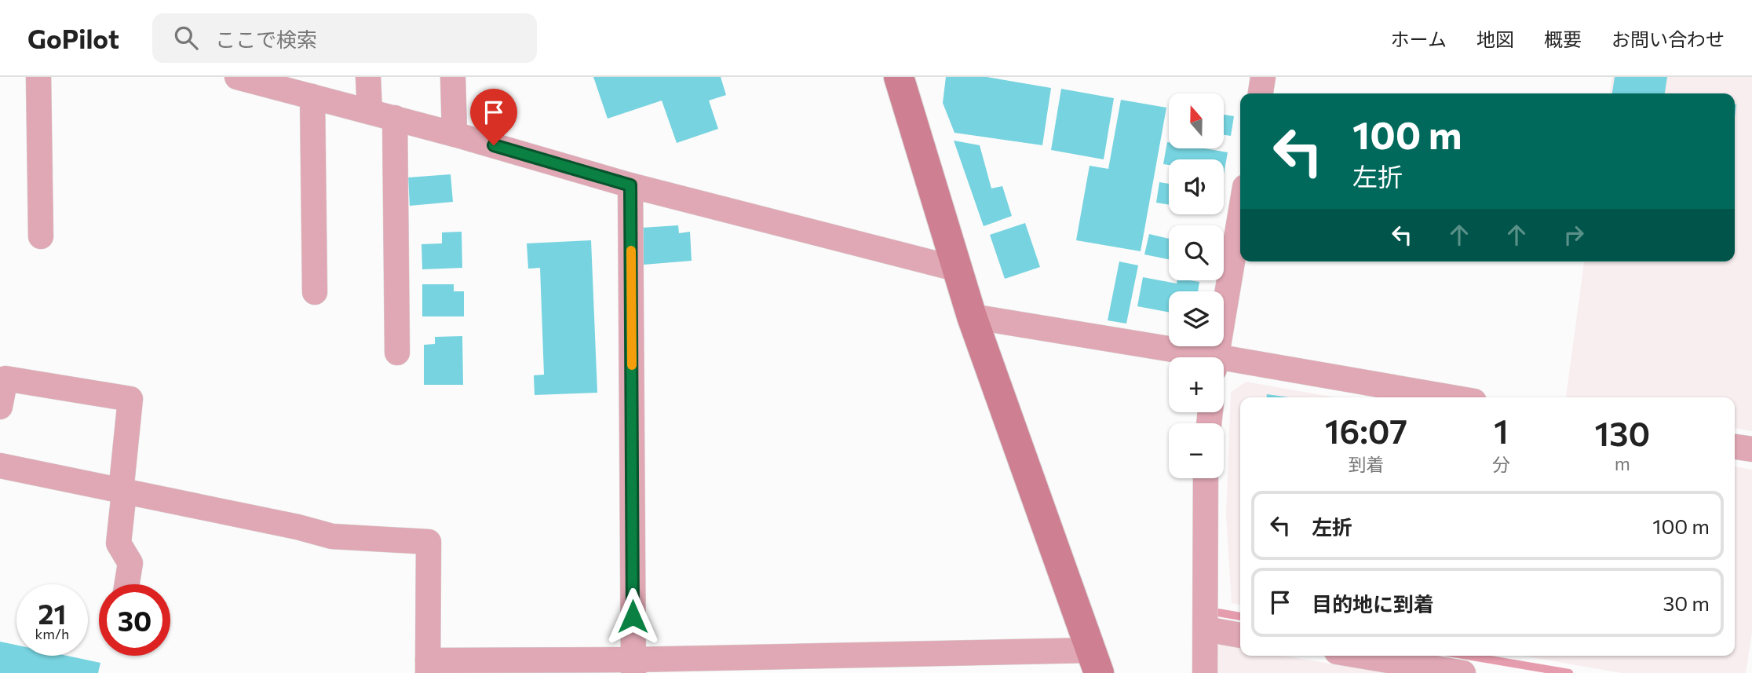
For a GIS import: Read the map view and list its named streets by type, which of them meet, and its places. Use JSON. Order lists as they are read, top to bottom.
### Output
{
  "north": "top",
  "page": {
    "header": "GoPilot",
    "search": "ここで検索",
    "nav": [
      "ホーム",
      "地図",
      "概要",
      "お問い合わせ"
    ],
    "map_buttons": ["+", "−"],
    "turn": ["100 m", "左折"],
    "eta": [
      "16:07",
      "到着",
      "1",
      "分",
      "130",
      "m"
    ],
    "list": [
      {
        "name": "左折",
        "value": "100 m"
      },
      {
        "name": "目的地に到着",
        "value": "30 m"
      }
    ],
    "speed": "21 km/h",
    "limit": "30"
  }
}
